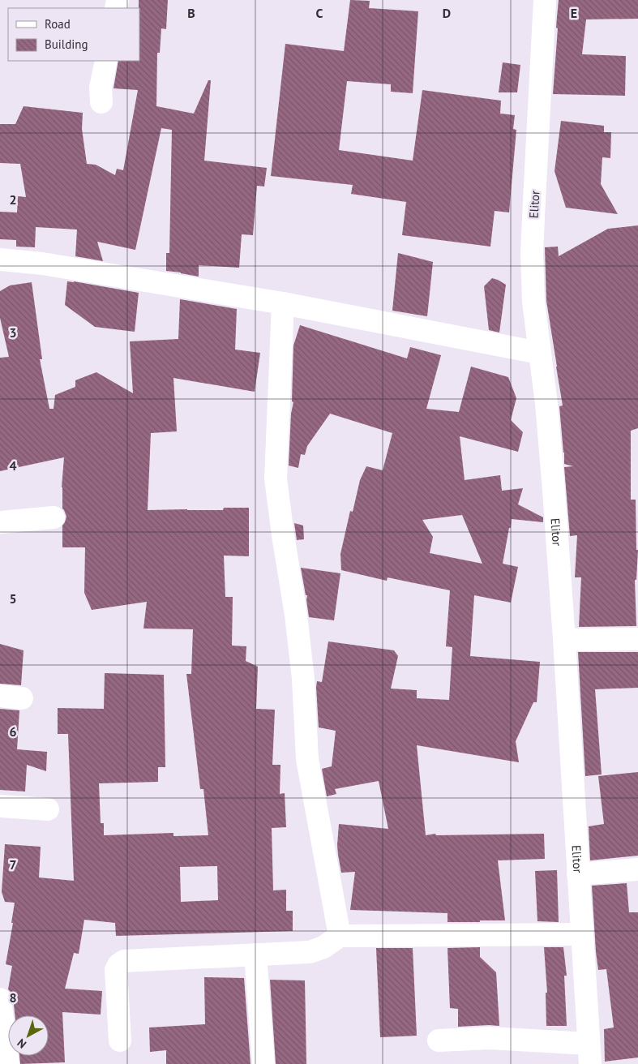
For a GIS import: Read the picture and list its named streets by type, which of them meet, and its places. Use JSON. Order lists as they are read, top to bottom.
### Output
{
  "streets": {
    "street": ["Elitor"]
  },
  "legend": ["Road", "Building"],
  "north": "bottom left",
  "grid": {
    "columns": [
      "B",
      "C",
      "D",
      "E"
    ],
    "rows": [
      "2",
      "3",
      "4",
      "5",
      "6",
      "7",
      "8"
    ]
  }
}
